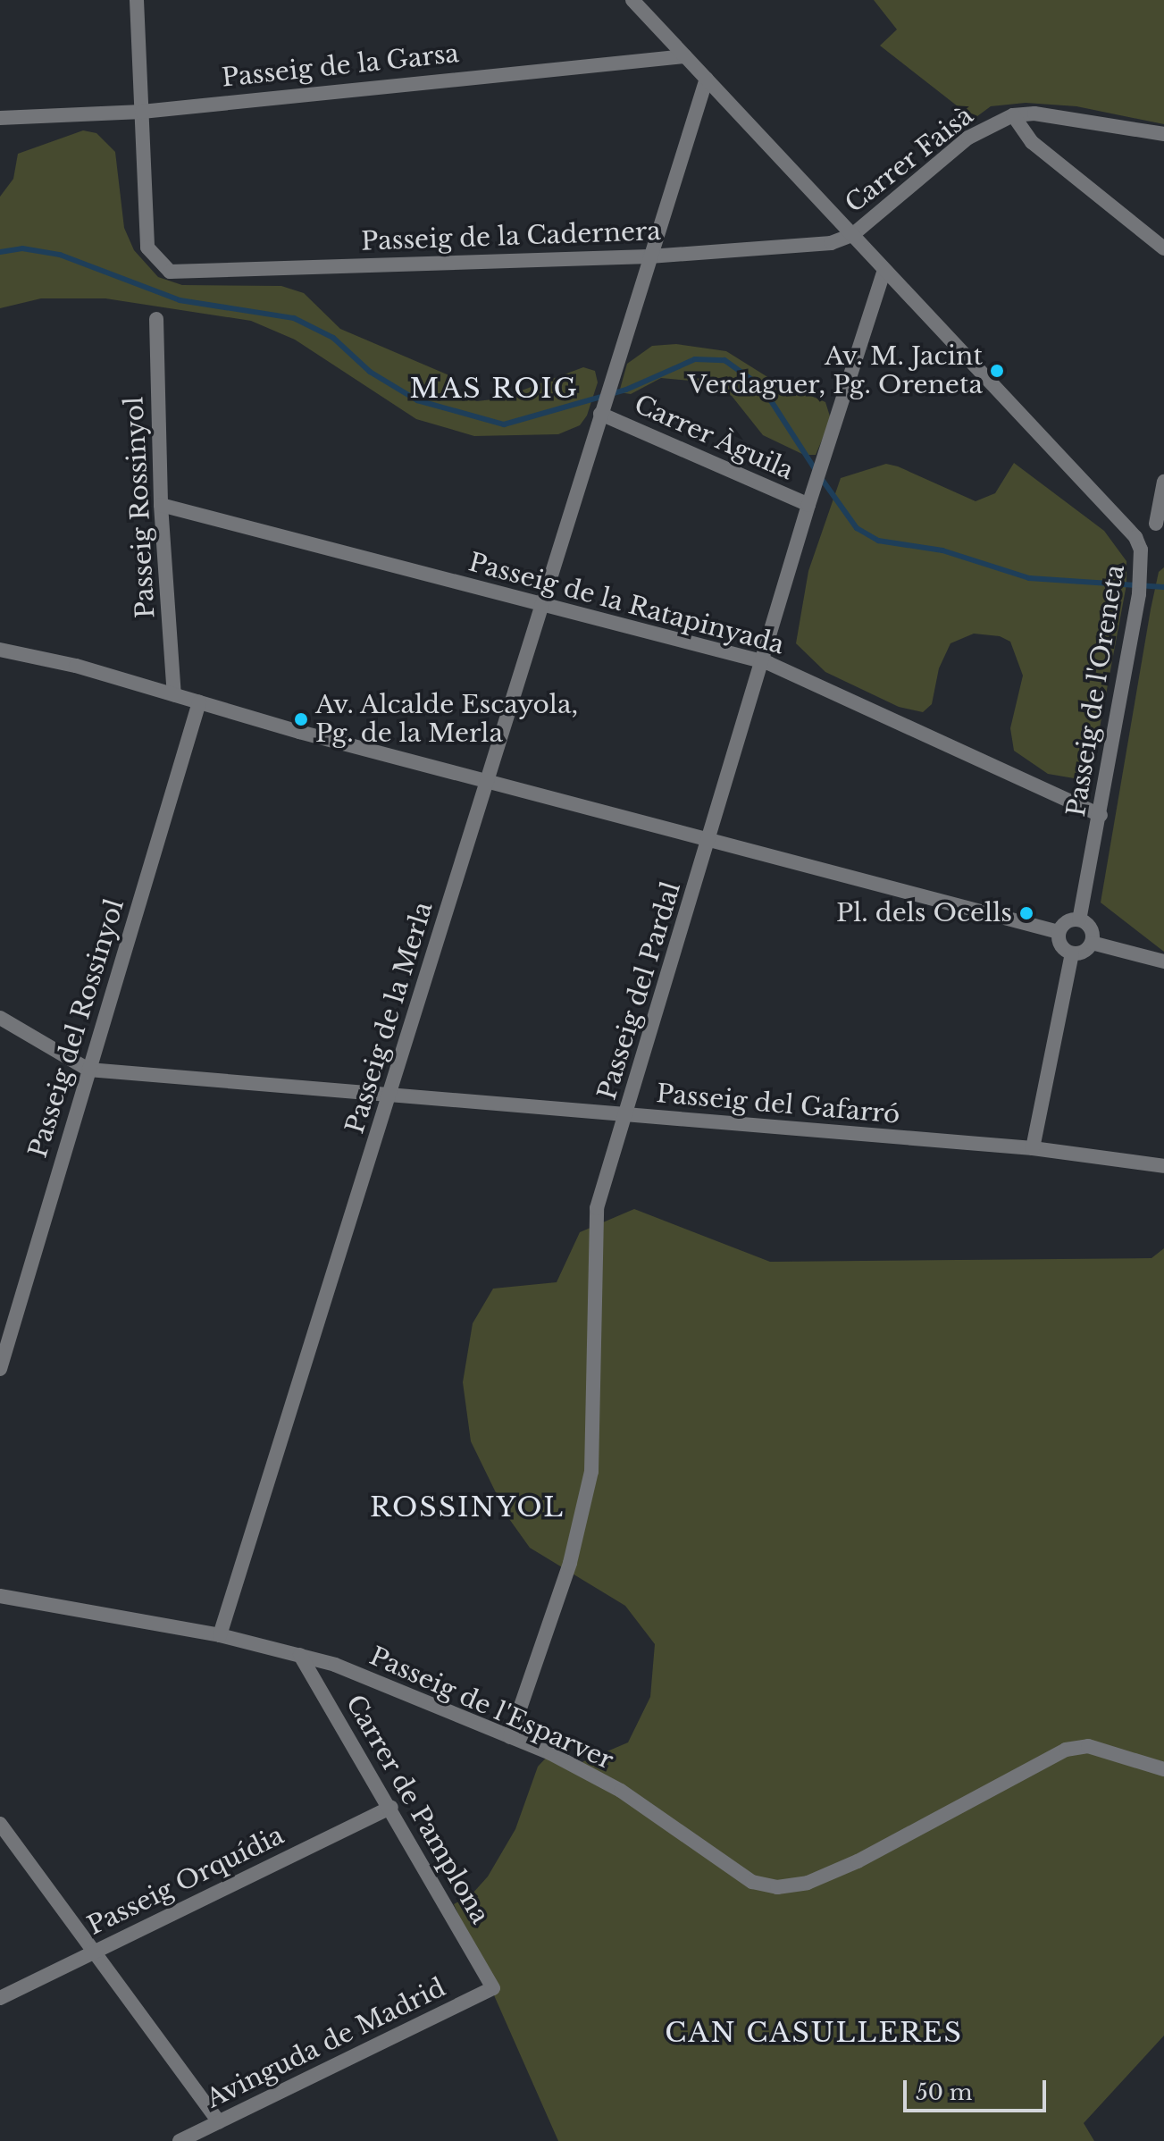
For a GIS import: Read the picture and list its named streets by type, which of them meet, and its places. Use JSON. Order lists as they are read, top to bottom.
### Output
{
  "streets": {
    "street": [
      "Passeig de la Garsa",
      "Carrer Faisà",
      "Passeig de la Cadernera",
      "Carrer Àguila",
      "Passeig Rossinyol",
      "Passeig de la Ratapinyada",
      "Passeig de l'Oreneta",
      "Passeig del Pardal",
      "Passeig de la Merla",
      "Passeig del Rossinyol",
      "Passeig del Gafarró",
      "Passeig de l'Esparver",
      "Carrer de Pamplona",
      "Passeig Orquídia",
      "Avinguda de Madrid"
    ]
  },
  "crossings": [
    ["Passeig de la Garsa", "Passeig de la Cadernera"],
    ["Carrer Faisà", "Passeig de la Cadernera"],
    ["Passeig de la Cadernera", "Passeig de la Merla"],
    ["Carrer Àguila", "Passeig del Pardal"],
    ["Carrer Àguila", "Passeig de la Merla"],
    ["Passeig Rossinyol", "Passeig de la Ratapinyada"],
    ["Passeig de la Ratapinyada", "Passeig de l'Oreneta"],
    ["Passeig de la Ratapinyada", "Passeig del Pardal"],
    ["Passeig de la Ratapinyada", "Passeig de la Merla"],
    ["Passeig del Pardal", "Passeig del Gafarró"],
    ["Passeig del Pardal", "Passeig de l'Esparver"],
    ["Passeig de la Merla", "Passeig del Gafarró"],
    ["Passeig de la Merla", "Passeig de l'Esparver"],
    ["Passeig del Rossinyol", "Passeig del Gafarró"],
    ["Passeig de l'Esparver", "Carrer de Pamplona"],
    ["Carrer de Pamplona", "Passeig Orquídia"],
    ["Carrer de Pamplona", "Avinguda de Madrid"]
  ],
  "districts": ["MAS ROIG", "ROSSINYOL", "CAN CASULLERES"],
  "places": ["Av. M. Jacint Verdaguer, Pg. Oreneta", "Av. Alcalde Escayola, Pg. de la Merla", "Pl. dels Ocells"],
  "scale_bar": "50 m"
}
